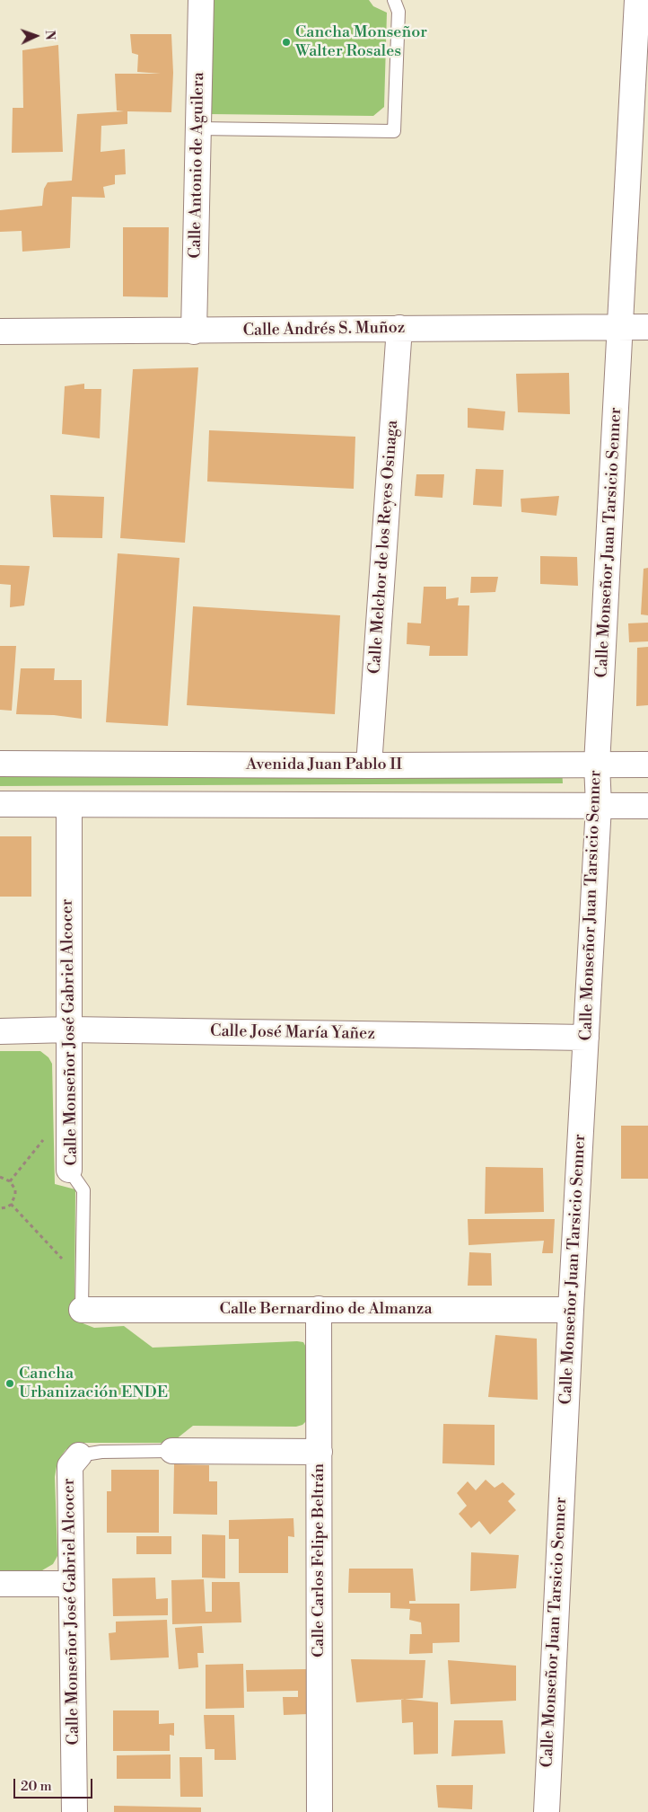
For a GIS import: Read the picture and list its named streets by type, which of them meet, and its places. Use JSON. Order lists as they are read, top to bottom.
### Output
{
  "streets": {
    "street": [
      "Calle Antonio de Aguilera",
      "Calle Andrés S. Muñoz",
      "Calle Monseñor Juan Tarsicio Senner",
      "Calle Melchor de los Reyes Osinaga",
      "Avenida Juan Pablo II",
      "Calle Monseñor José Gabriel Alcocer",
      "Calle José María Yañez",
      "Calle Bernardino de Almanza",
      "Calle Carlos Felipe Beltrán"
    ]
  },
  "crossings": [
    ["Calle Antonio de Aguilera", "Calle Andrés S. Muñoz"],
    ["Calle Andrés S. Muñoz", "Calle Monseñor Juan Tarsicio Senner"],
    ["Calle Andrés S. Muñoz", "Calle Melchor de los Reyes Osinaga"],
    ["Calle Monseñor Juan Tarsicio Senner", "Avenida Juan Pablo II"],
    ["Calle Monseñor Juan Tarsicio Senner", "Calle José María Yañez"],
    ["Calle Monseñor Juan Tarsicio Senner", "Calle Bernardino de Almanza"],
    ["Calle Melchor de los Reyes Osinaga", "Avenida Juan Pablo II"],
    ["Calle Monseñor José Gabriel Alcocer", "Calle José María Yañez"],
    ["Calle Monseñor José Gabriel Alcocer", "Calle Bernardino de Almanza"],
    ["Calle Bernardino de Almanza", "Calle Carlos Felipe Beltrán"]
  ],
  "places": ["Cancha Monseñor Walter Rosales", "Cancha Urbanización ENDE"],
  "scale_bar": "20 m",
  "north": "right"
}
